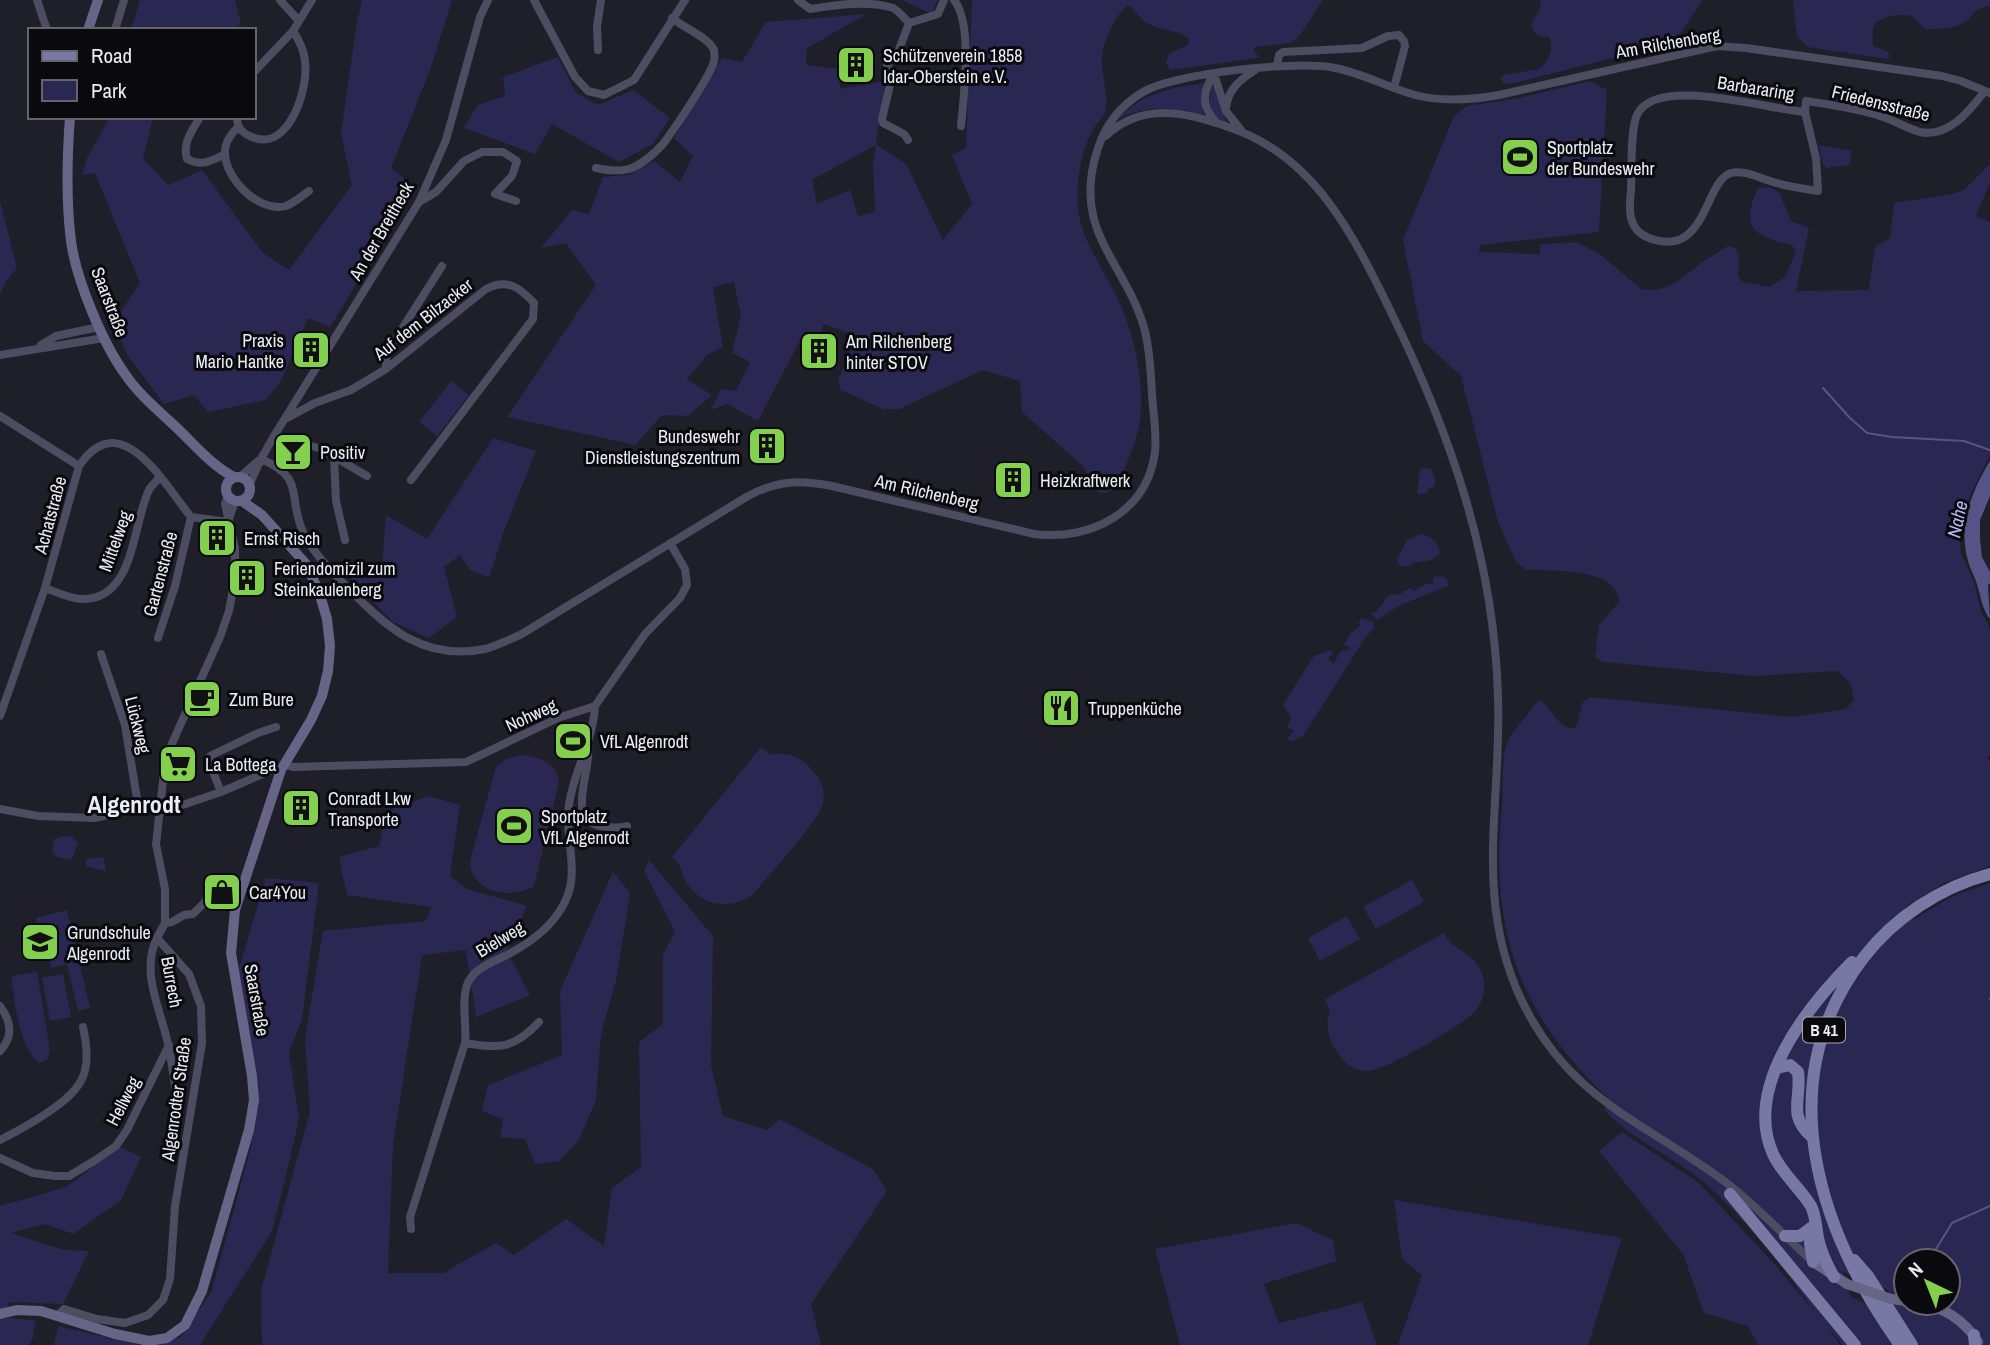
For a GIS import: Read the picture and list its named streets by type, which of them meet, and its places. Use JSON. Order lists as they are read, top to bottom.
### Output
{
  "streets": {
    "main road": ["B 41"],
    "street": [
      "Am Rilchenberg",
      "Barbararing",
      "Friedensstraße",
      "An der Breitheck",
      "Saarstraße",
      "Auf dem Bilzacker",
      "Achatstraße",
      "Mittelweg",
      "Gartenstraße",
      "Nohweg",
      "Lückweg",
      "Bielweg",
      "Burrech",
      "Algenrodter Straße",
      "Hellweg"
    ]
  },
  "crossings": [
    ["Am Rilchenberg", "Friedensstraße"],
    ["Am Rilchenberg", "An der Breitheck"],
    ["Barbararing", "Friedensstraße"],
    ["An der Breitheck", "Saarstraße"],
    ["An der Breitheck", "Auf dem Bilzacker"],
    ["Saarstraße", "Nohweg"],
    ["Saarstraße", "Algenrodter Straße"],
    ["Achatstraße", "Mittelweg"],
    ["Achatstraße", "Gartenstraße"],
    ["Nohweg", "Lückweg"],
    ["Burrech", "Algenrodter Straße"],
    ["Burrech", "Hellweg"]
  ],
  "districts": ["Algenrodt"],
  "water": ["Nahe"],
  "places": {
    "building": [
      "Schützenverein 1858 Idar-Oberstein e.V.",
      "Praxis Mario Hantke",
      "Am Rilchenberg hinter STOV",
      "Bundeswehr Dienstleistungszentrum",
      "Heizkraftwerk",
      "Ernst Risch",
      "Feriendomizil zum Steinkaulenberg",
      "Conradt Lkw Transporte"
    ],
    "sports": ["Sportplatz der Bundeswehr", "VfL Algenrodt", "Sportplatz VfL Algenrodt"],
    "bar": ["Positiv"],
    "cafe": ["Zum Bure"],
    "restaurant": ["Truppenküche"],
    "supermarket": ["La Bottega"],
    "shop": ["Car4You"],
    "school or university": ["Grundschule Algenrodt"]
  },
  "legend": ["Road", "Park"],
  "north": "top left"
}
